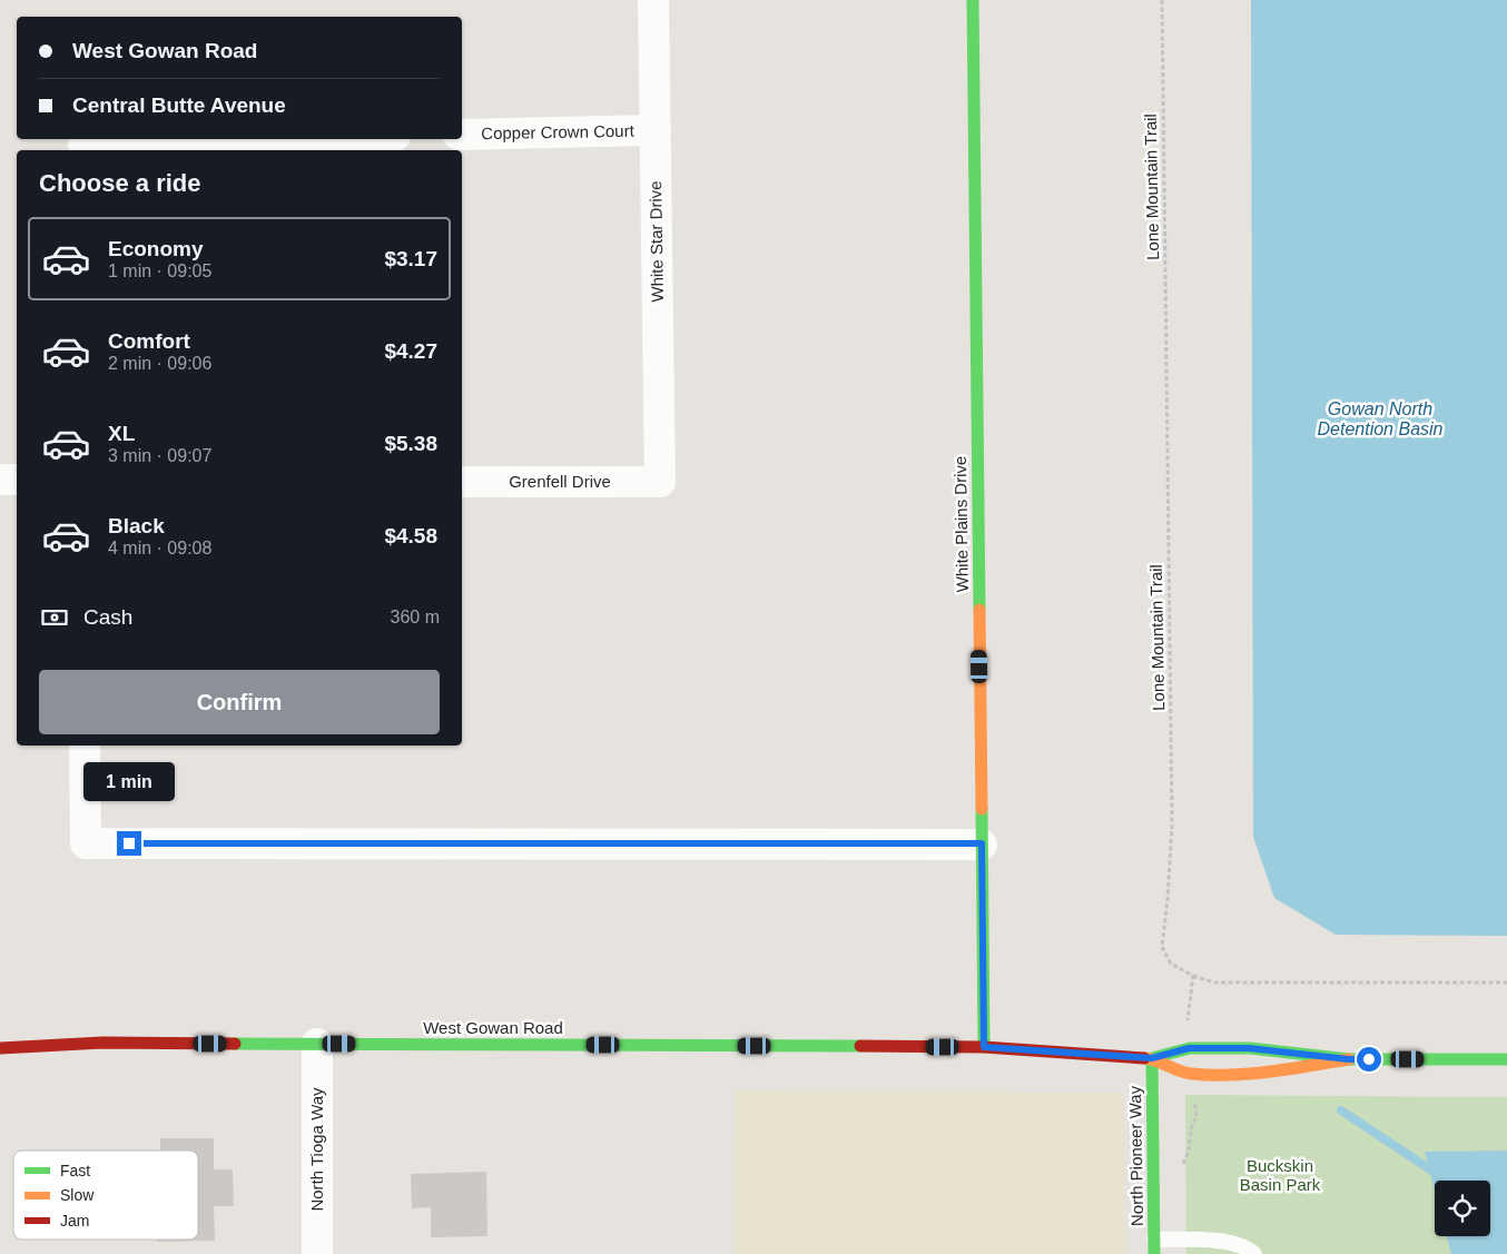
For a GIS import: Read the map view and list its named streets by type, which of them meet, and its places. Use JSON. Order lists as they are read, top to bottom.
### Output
{
  "streets": {
    "street": [
      "Copper Crown Court",
      "White Star Drive",
      "Grenfell Drive",
      "White Plains Drive",
      "West Gowan Road",
      "North Tioga Way",
      "North Pioneer Way"
    ],
    "path": ["Lone Mountain Trail"]
  },
  "crossings": [
    ["Copper Crown Court", "White Star Drive"],
    ["White Star Drive", "Grenfell Drive"],
    ["White Plains Drive", "West Gowan Road"],
    ["West Gowan Road", "North Tioga Way"],
    ["West Gowan Road", "North Pioneer Way"]
  ],
  "water": ["Gowan North Detention Basin"],
  "parks": ["Buckskin Basin Park"],
  "legend": ["Fast", "Slow", "Jam"],
  "page": {
    "banner": ["West Gowan Road", "Central Butte Avenue"],
    "heading": "Choose a ride",
    "list": [
      {
        "name": "Economy",
        "note": "1 min · 09:05",
        "value": "$3.17"
      },
      {
        "name": "Comfort",
        "note": "2 min · 09:06",
        "value": "$4.27"
      },
      {
        "name": "XL",
        "note": "3 min · 09:07",
        "value": "$5.38"
      },
      {
        "name": "Black",
        "note": "4 min · 09:08",
        "value": "$4.58"
      }
    ],
    "pay": ["Cash", "360 m"],
    "buttons": "Confirm",
    "bubble": "1 min"
  }
}
